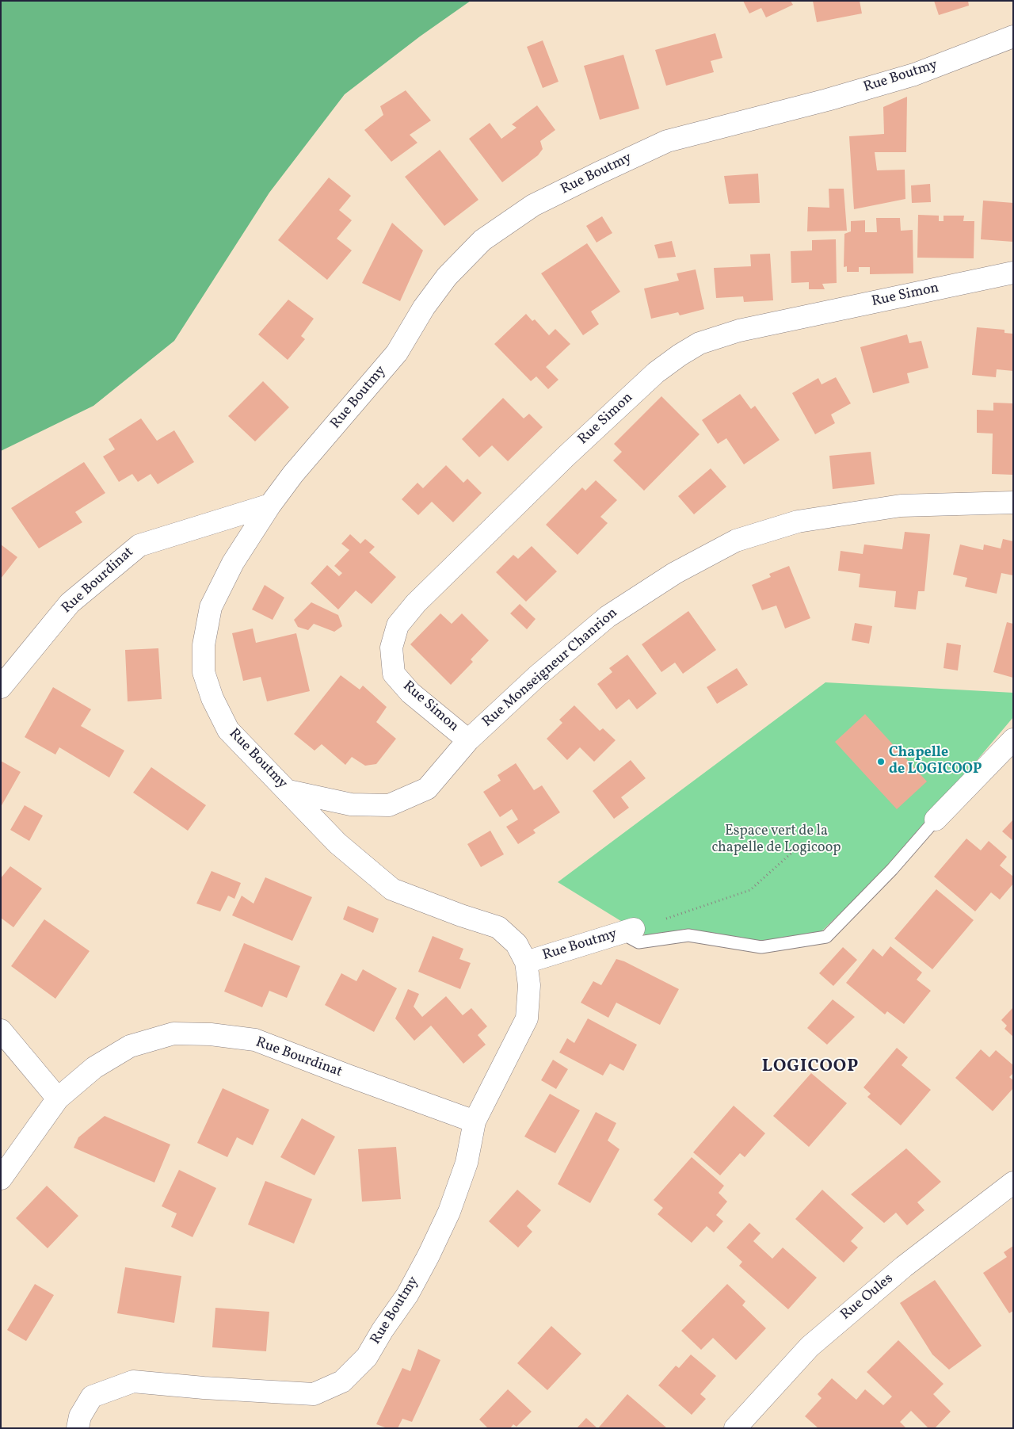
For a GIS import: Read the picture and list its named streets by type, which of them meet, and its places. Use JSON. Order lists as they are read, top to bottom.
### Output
{
  "streets": {
    "street": [
      "Rue Boutmy",
      "Rue Simon",
      "Rue Bourdinat",
      "Rue Monseigneur Chanrion",
      "Rue Oules"
    ]
  },
  "crossings": [
    ["Rue Boutmy", "Rue Bourdinat"],
    ["Rue Boutmy", "Rue Monseigneur Chanrion"],
    ["Rue Simon", "Rue Monseigneur Chanrion"]
  ],
  "districts": ["LOGICOOP"],
  "parks": ["Espace vert de la chapelle de Logicoop"],
  "places": ["Chapelle de LOGICOOP"]
}
